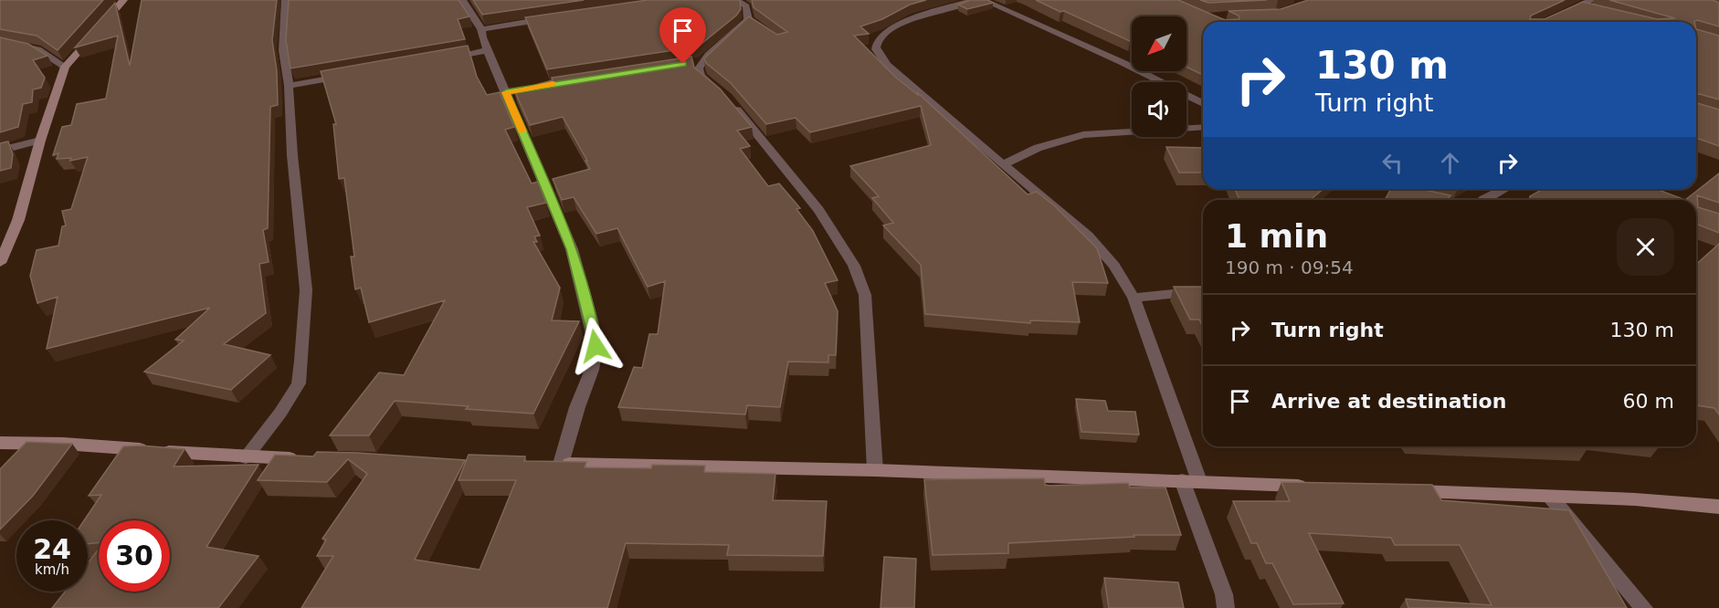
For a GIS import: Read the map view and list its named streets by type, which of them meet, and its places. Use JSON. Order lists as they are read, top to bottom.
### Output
{
  "north": "bottom left",
  "page": {
    "turn": ["130 m", "Turn right"],
    "heading": ["1 min", "190 m · 09:54"],
    "list": [
      {
        "name": "Turn right",
        "value": "130 m"
      },
      {
        "name": "Arrive at destination",
        "value": "60 m"
      }
    ],
    "speed": "24 km/h",
    "limit": "30"
  }
}
